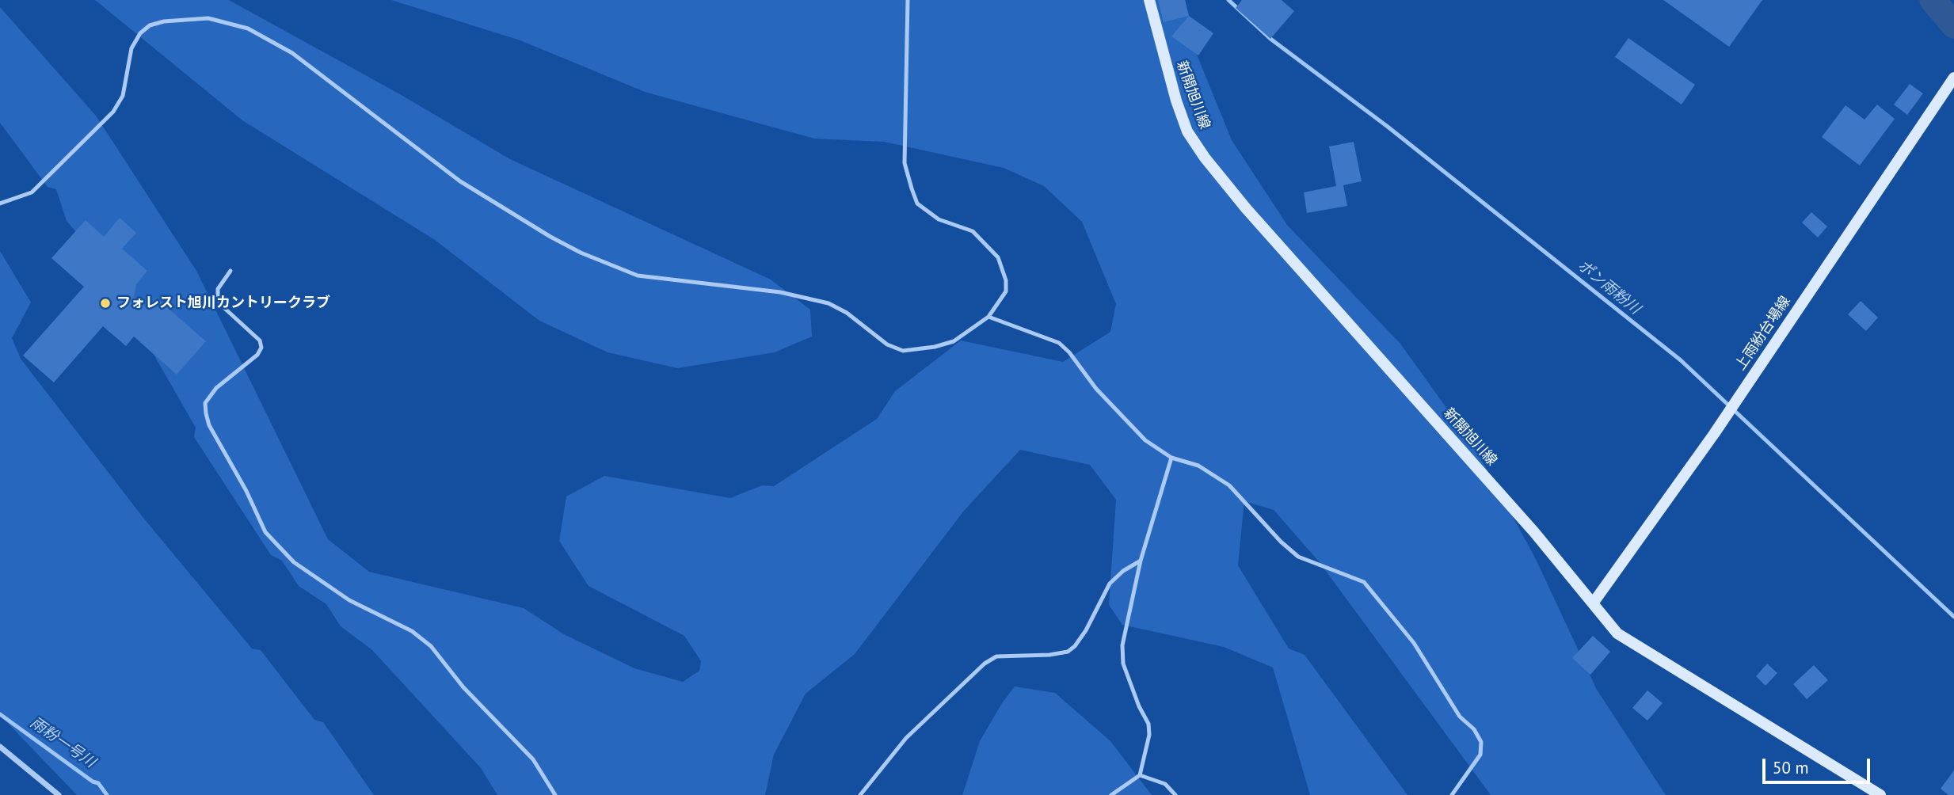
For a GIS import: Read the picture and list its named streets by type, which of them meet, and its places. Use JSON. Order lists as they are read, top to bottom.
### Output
{
  "streets": {
    "main road": ["新開旭川線", "上雨紛台場線"]
  },
  "crossings": [
    ["新開旭川線", "上雨紛台場線"]
  ],
  "water": ["ポン雨粉川", "雨粉一号川"],
  "places": ["フォレスト旭川カントリークラブ"],
  "scale_bar": "50 m"
}
